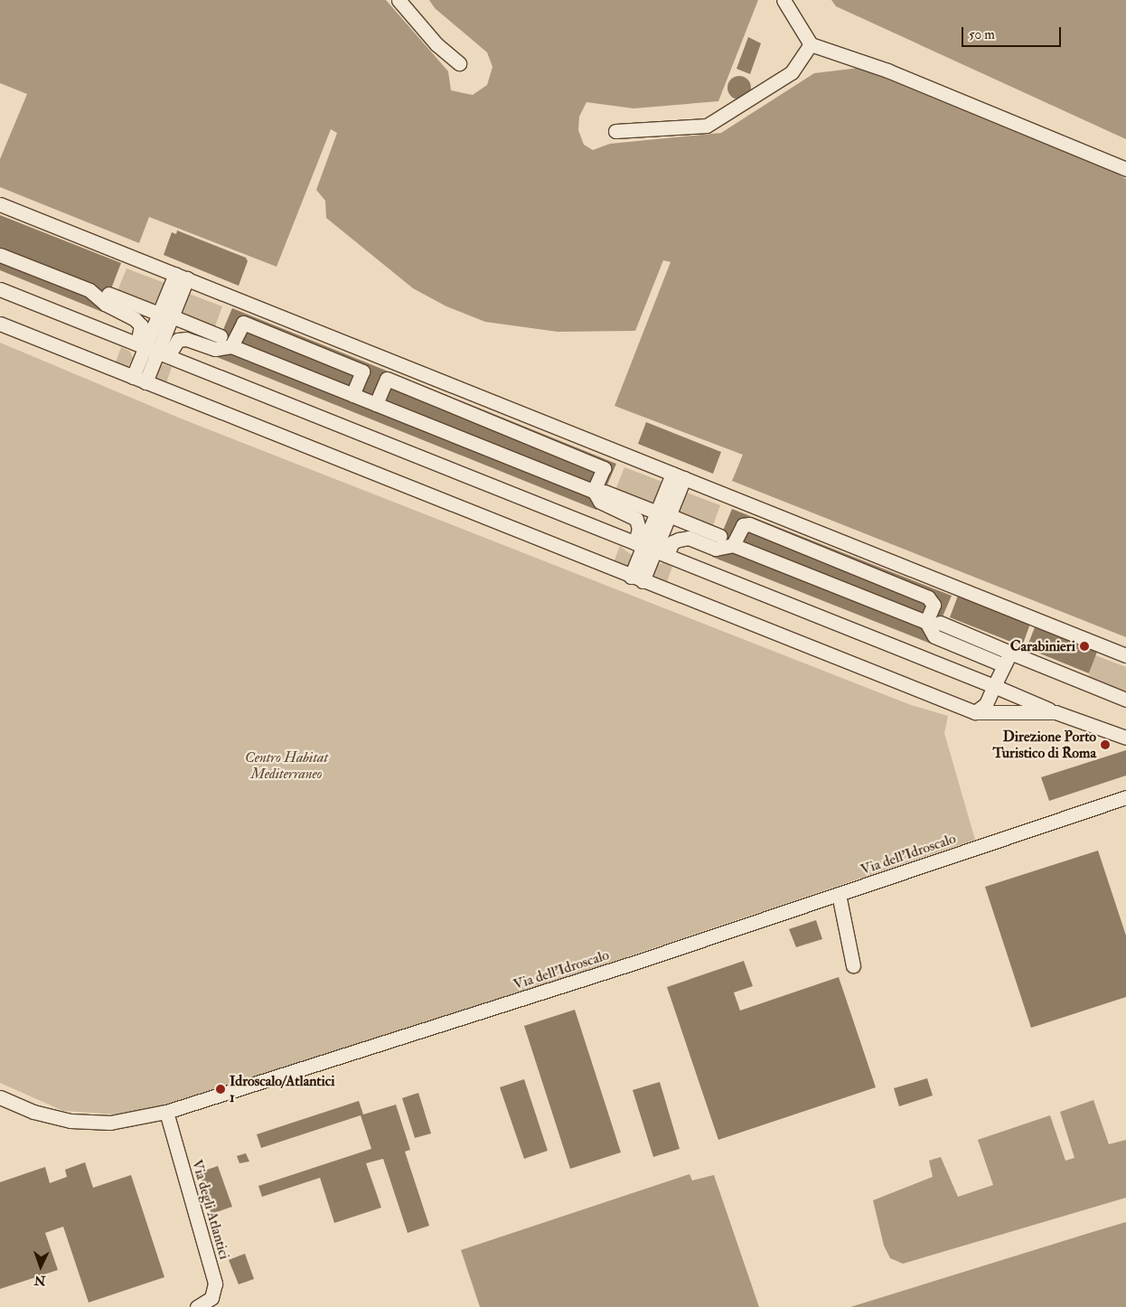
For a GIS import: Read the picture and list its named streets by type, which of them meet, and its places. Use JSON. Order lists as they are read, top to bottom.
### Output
{
  "streets": {
    "street": ["Via dell'Idroscalo", "Via degli Atlantici"]
  },
  "crossings": [
    ["Via dell'Idroscalo", "Via degli Atlantici"]
  ],
  "parks": ["Centro Habitat Mediterraneo"],
  "places": ["Carabinieri", "Direzione Porto Turistico di Roma", "Idroscalo/Atlantici 1"],
  "scale_bar": "50 m",
  "north": "bottom"
}
